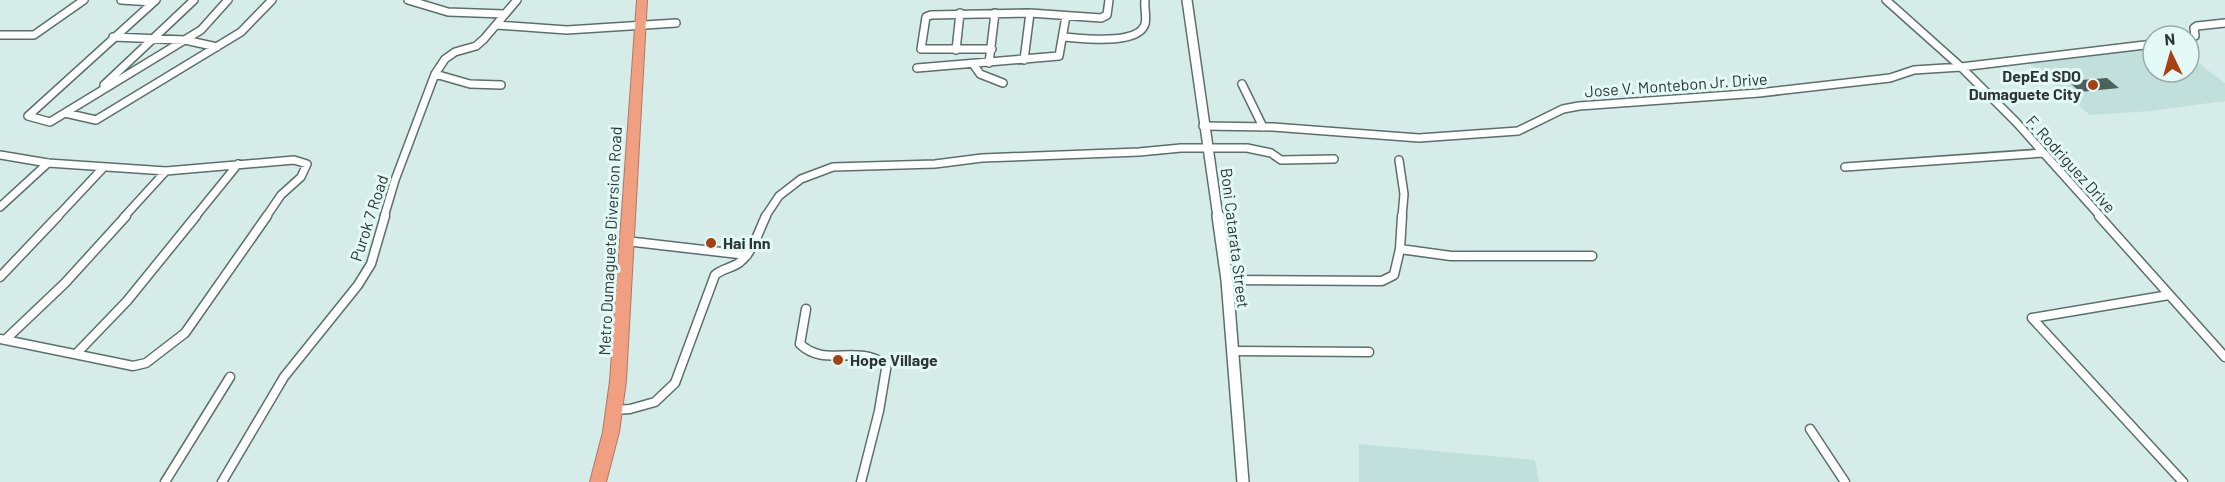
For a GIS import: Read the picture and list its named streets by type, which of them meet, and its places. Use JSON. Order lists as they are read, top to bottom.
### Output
{
  "streets": {
    "highway": ["Metro Dumaguete Diversion Road"],
    "street": [
      "Jose V. Montebon Jr. Drive",
      "F. Rodriguez Drive",
      "Purok 7 Road",
      "Boni Catarata Street"
    ]
  },
  "crossings": [
    ["Jose V. Montebon Jr. Drive", "F. Rodriguez Drive"],
    ["Jose V. Montebon Jr. Drive", "Boni Catarata Street"]
  ],
  "places": ["DepEd SDO Dumaguete City", "Hai Inn", "Hope Village"],
  "north": "top"
}
